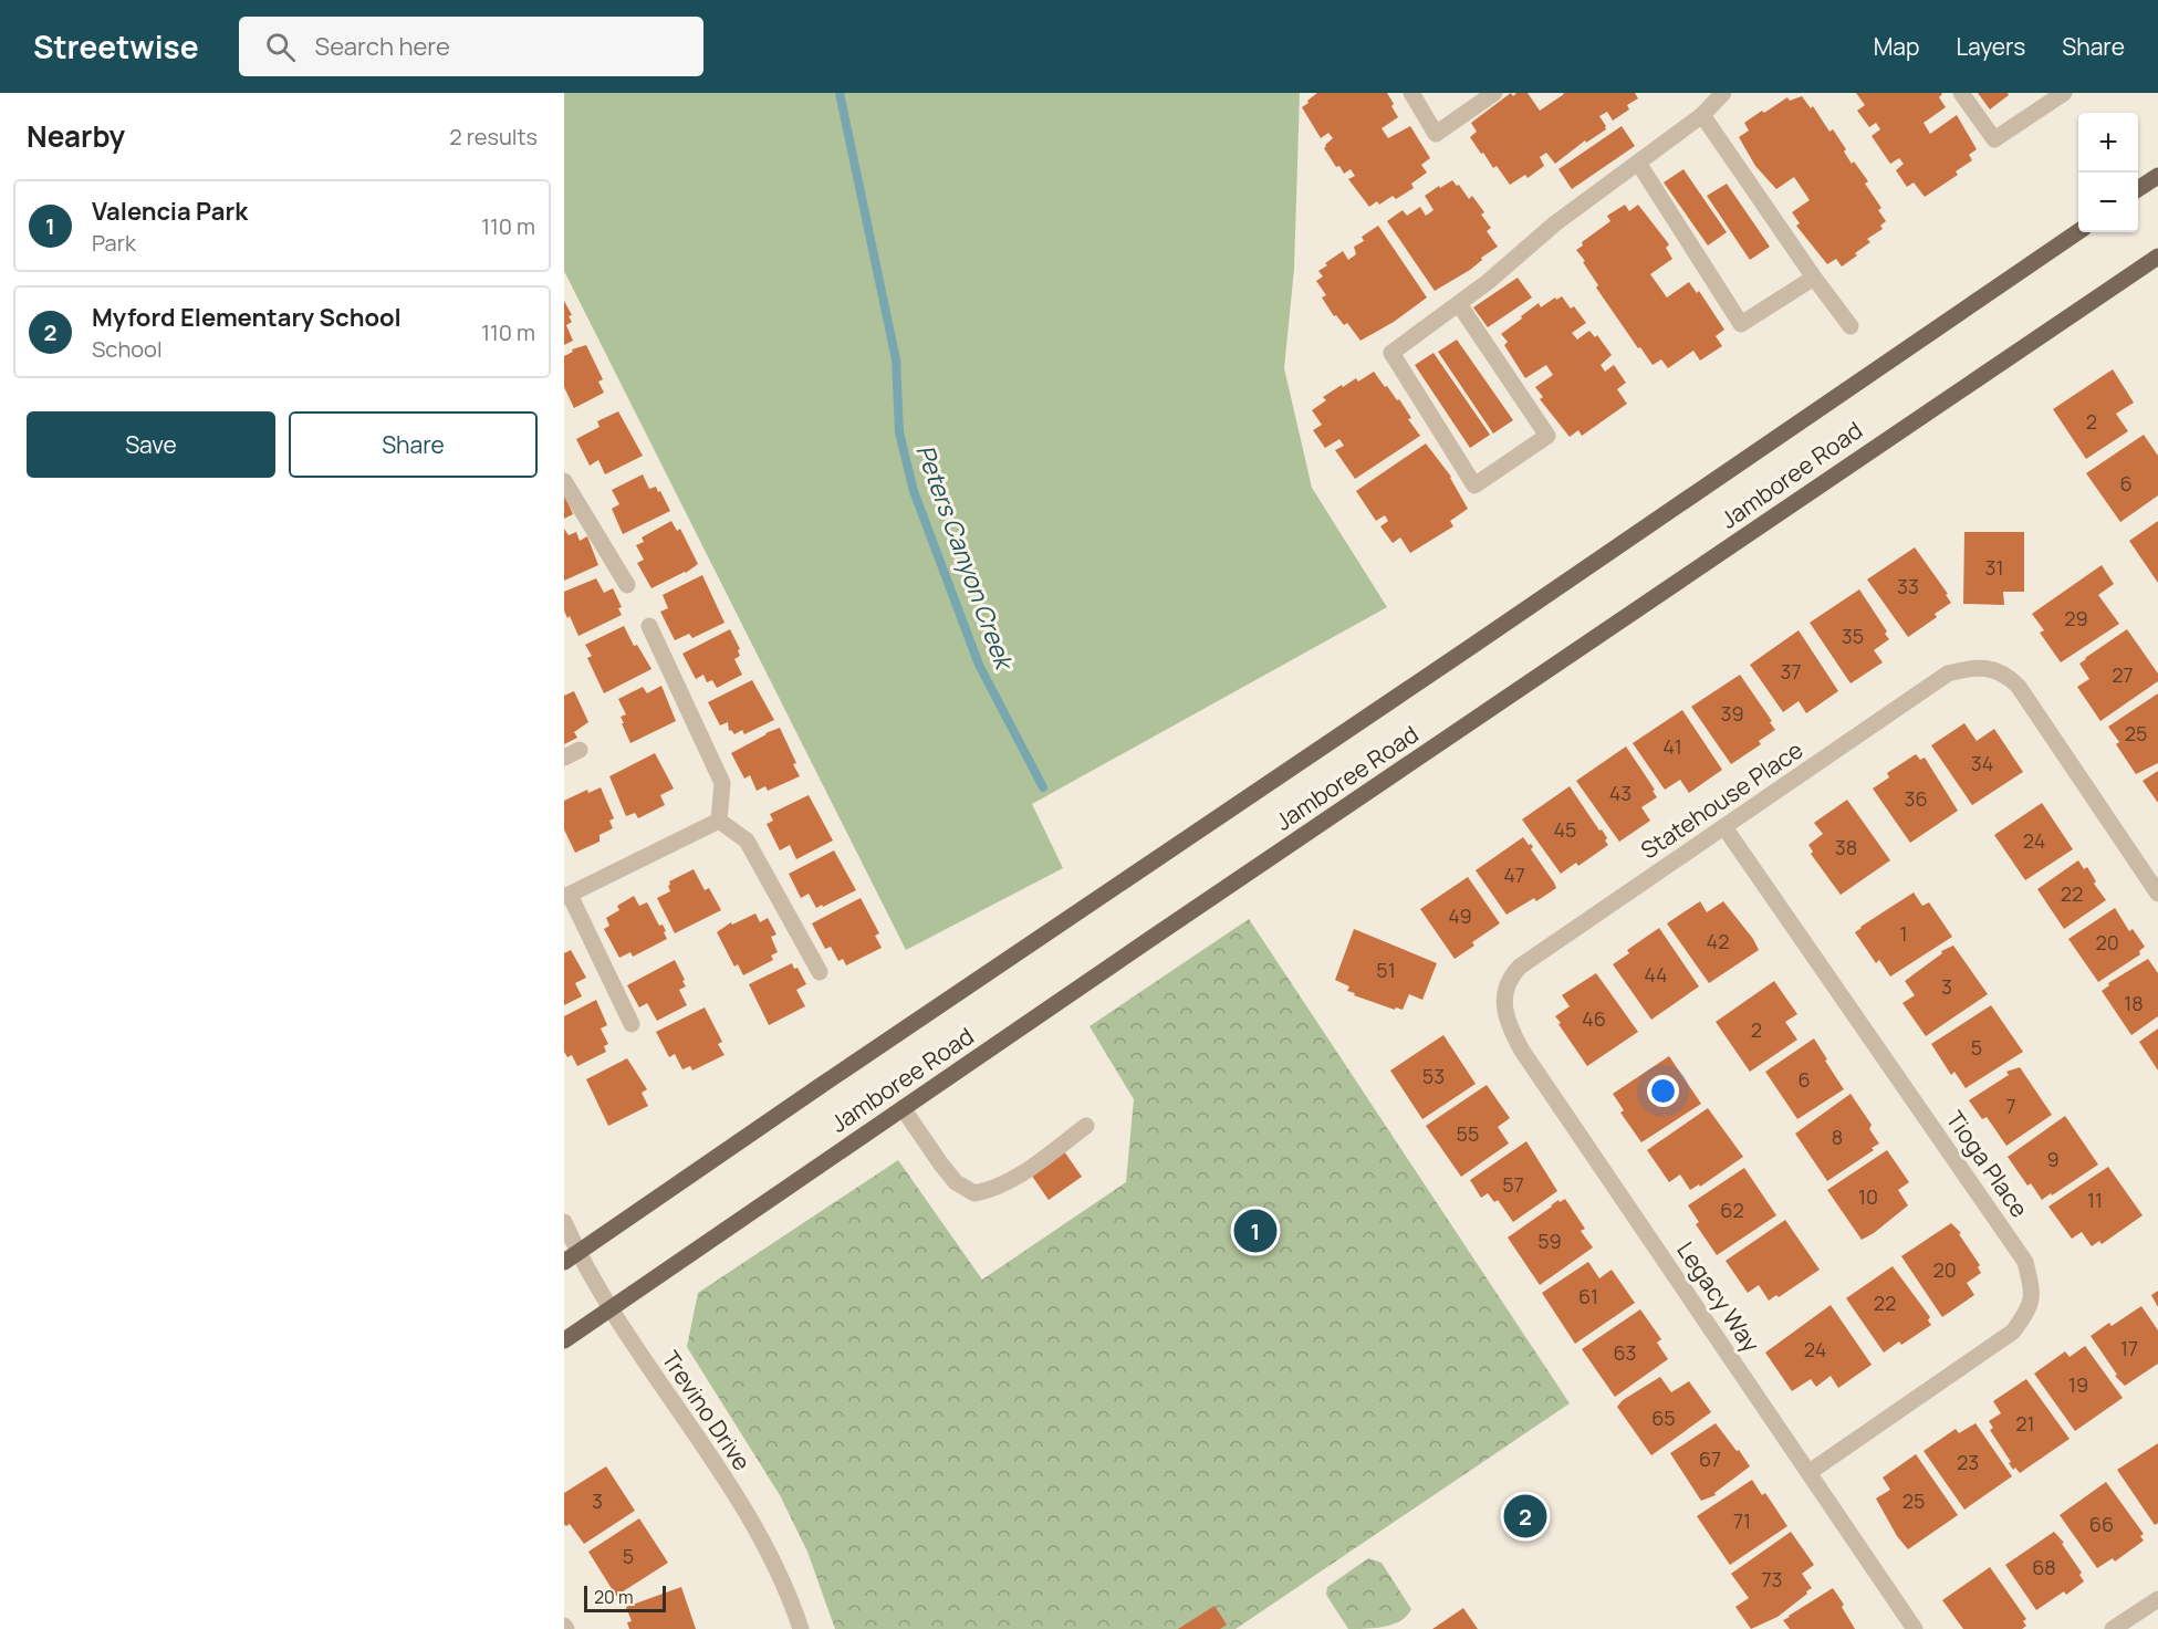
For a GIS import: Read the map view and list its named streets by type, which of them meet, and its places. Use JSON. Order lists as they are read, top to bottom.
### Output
{
  "streets": {
    "main road": ["Jamboree Road"],
    "street": [
      "Statehouse Place",
      "Tioga Place",
      "Legacy Way",
      "Trevino Drive"
    ]
  },
  "crossings": [
    ["Jamboree Road", "Trevino Drive"],
    ["Statehouse Place", "Tioga Place"],
    ["Statehouse Place", "Legacy Way"],
    ["Tioga Place", "Legacy Way"]
  ],
  "water": ["Peters Canyon Creek"],
  "house_numbers": [
    "2",
    "6",
    "31",
    "33",
    "29",
    "35",
    "37",
    "27",
    "39",
    "25",
    "41",
    "34",
    "43",
    "36",
    "45",
    "24",
    "38",
    "47",
    "22",
    "49",
    "1",
    "42",
    "20",
    "51",
    "44",
    "3",
    "18",
    "46",
    "2",
    "5",
    "53",
    "6",
    "7",
    "55",
    "8",
    "9",
    "57",
    "10",
    "11",
    "62",
    "59",
    "20",
    "61",
    "22",
    "17",
    "24",
    "63",
    "19",
    "65",
    "21",
    "67",
    "23",
    "3",
    "25",
    "71",
    "66",
    "5",
    "68",
    "73"
  ],
  "scale_bar": "20 m",
  "page": {
    "header": "Streetwise",
    "search": "Search here",
    "nav": ["Map", "Layers", "Share"],
    "heading": ["Nearby", "2 results"],
    "map_buttons": ["+", "−"],
    "list": [
      {
        "mark": "1",
        "name": "Valencia Park",
        "note": "Park",
        "value": "110 m"
      },
      {
        "mark": "2",
        "name": "Myford Elementary School",
        "note": "School",
        "value": "110 m"
      }
    ],
    "buttons": ["Save", "Share"],
    "pins": ["1", "2"],
    "scale": "20 m"
  }
}
